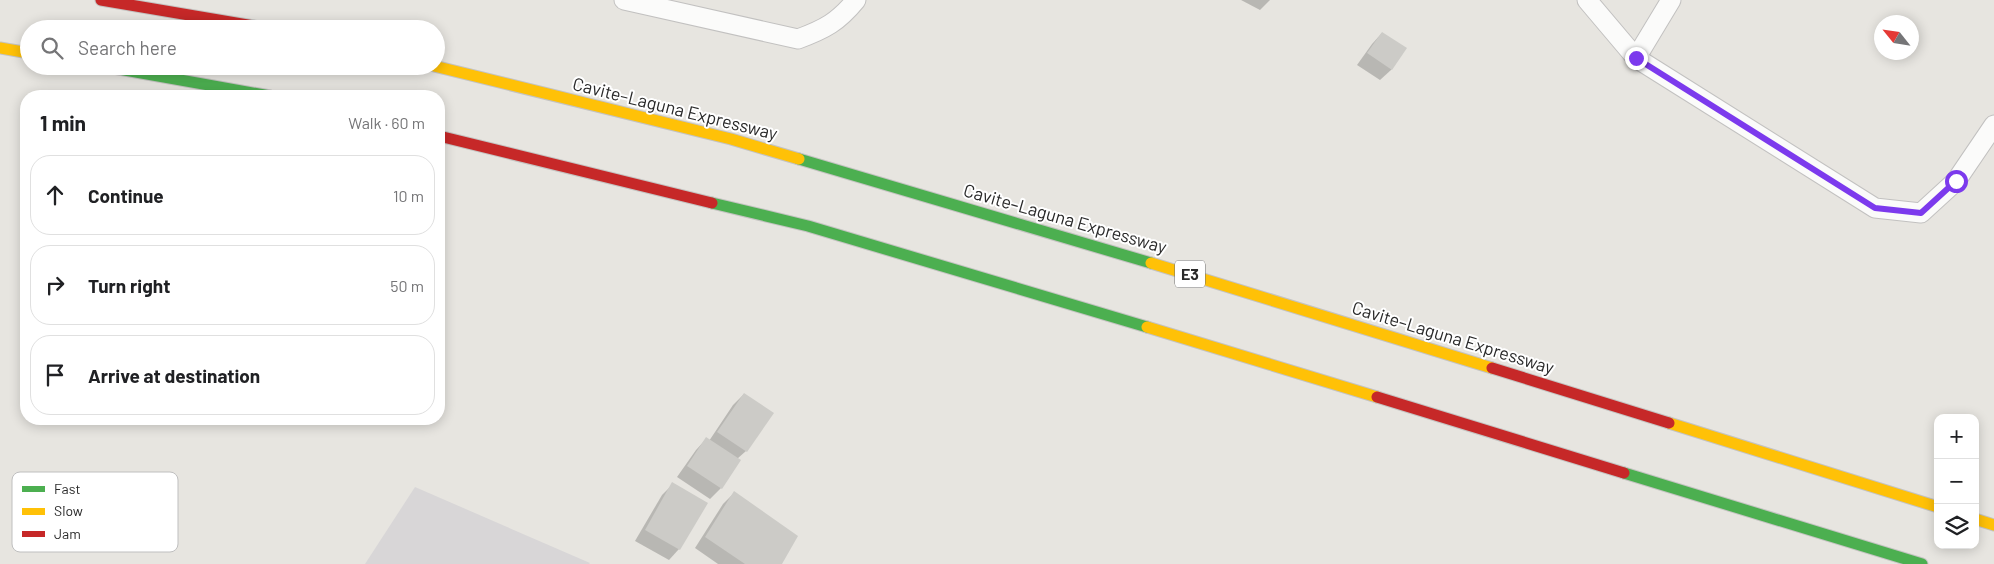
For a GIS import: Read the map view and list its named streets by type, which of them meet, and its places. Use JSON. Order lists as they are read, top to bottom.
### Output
{
  "streets": {
    "highway": ["Cavite–Laguna Expressway", "E3"]
  },
  "legend": ["Fast", "Slow", "Jam"],
  "north": "top left",
  "page": {
    "search": "Search here",
    "heading": ["1 min", "Walk · 60 m"],
    "list": [
      ["Continue", "10 m"],
      ["Turn right", "50 m"],
      "Arrive at destination"
    ],
    "map_buttons": ["+", "−"]
  }
}
